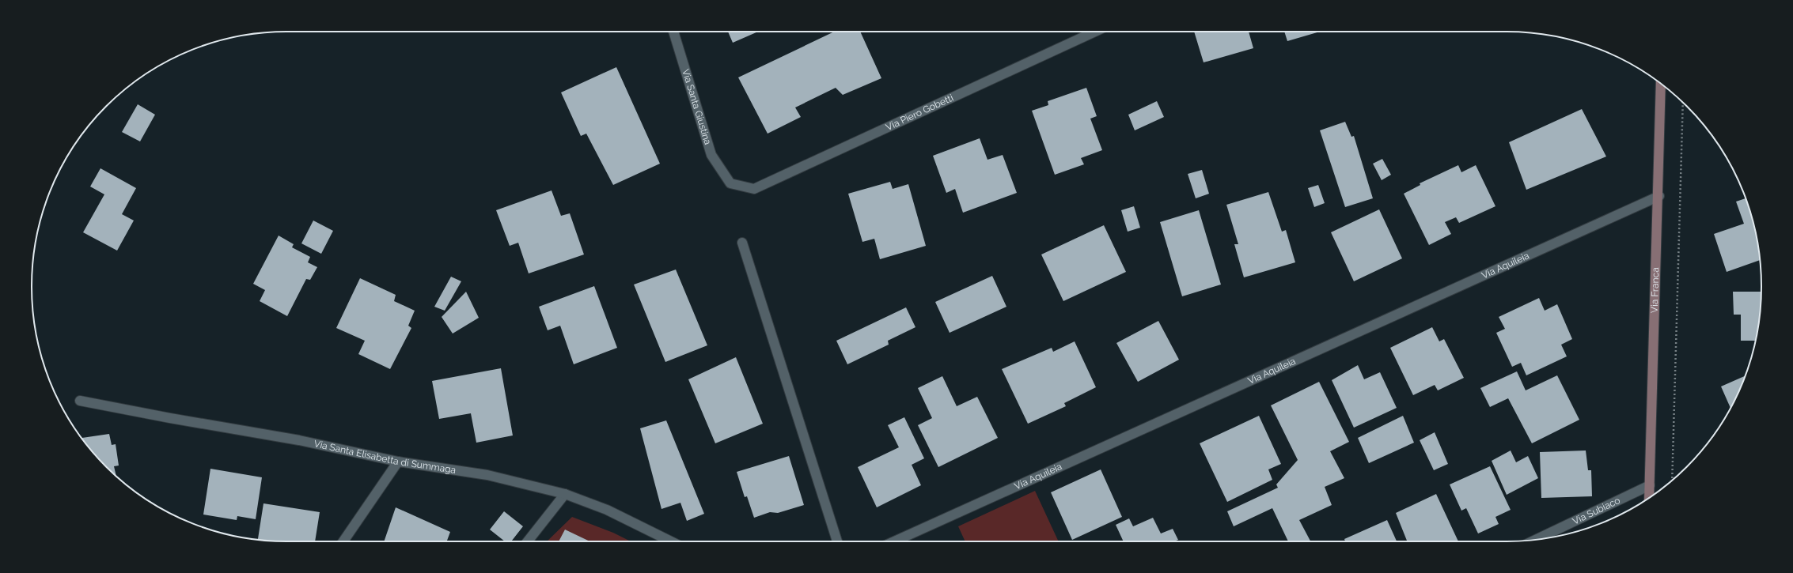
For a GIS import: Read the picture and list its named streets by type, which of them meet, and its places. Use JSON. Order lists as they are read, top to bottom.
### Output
{
  "streets": {
    "street": [
      "Via Santa Giustina",
      "Via Piero Gobetti",
      "Via Aquileia",
      "Via Franca",
      "Via Santa Elisabetta di Summaga",
      "Via Subiaco"
    ]
  },
  "crossings": [
    ["Via Santa Giustina", "Via Piero Gobetti"],
    ["Via Aquileia", "Via Franca"],
    ["Via Franca", "Via Subiaco"]
  ]
}
